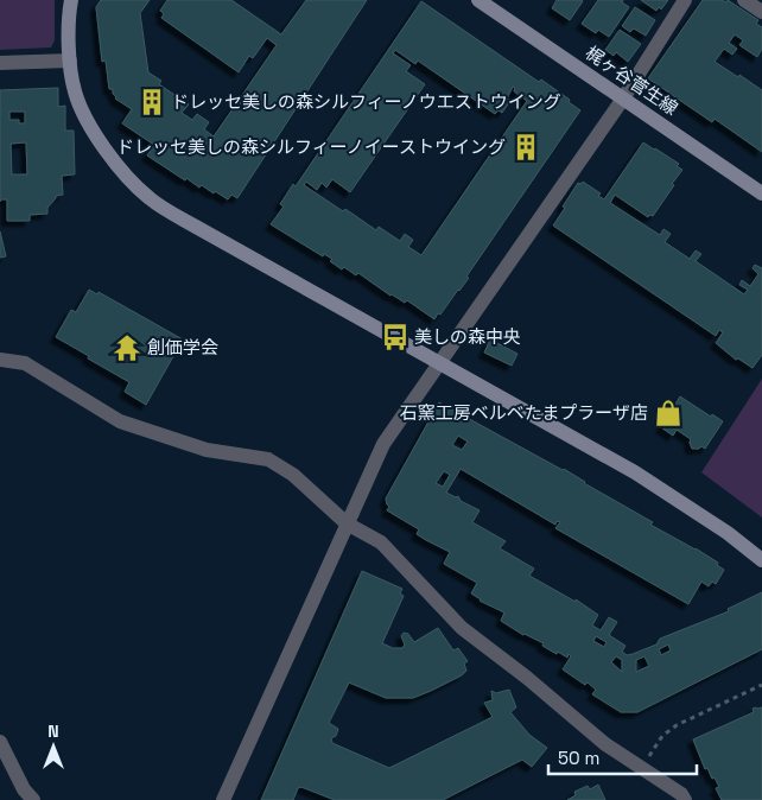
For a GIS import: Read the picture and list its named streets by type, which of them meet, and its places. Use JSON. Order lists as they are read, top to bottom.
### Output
{
  "streets": {
    "street": ["梶ヶ谷菅生線"]
  },
  "places": {
    "building": ["ドレッセ美しの森シルフィーノウエストウイング", "ドレッセ美しの森シルフィーノイーストウイング"],
    "bus stop": ["美しの森中央"],
    "temple": ["創価学会"],
    "shop": ["石窯工房ベルベたまプラーザ店"]
  },
  "scale_bar": "50 m",
  "north": "top"
}
